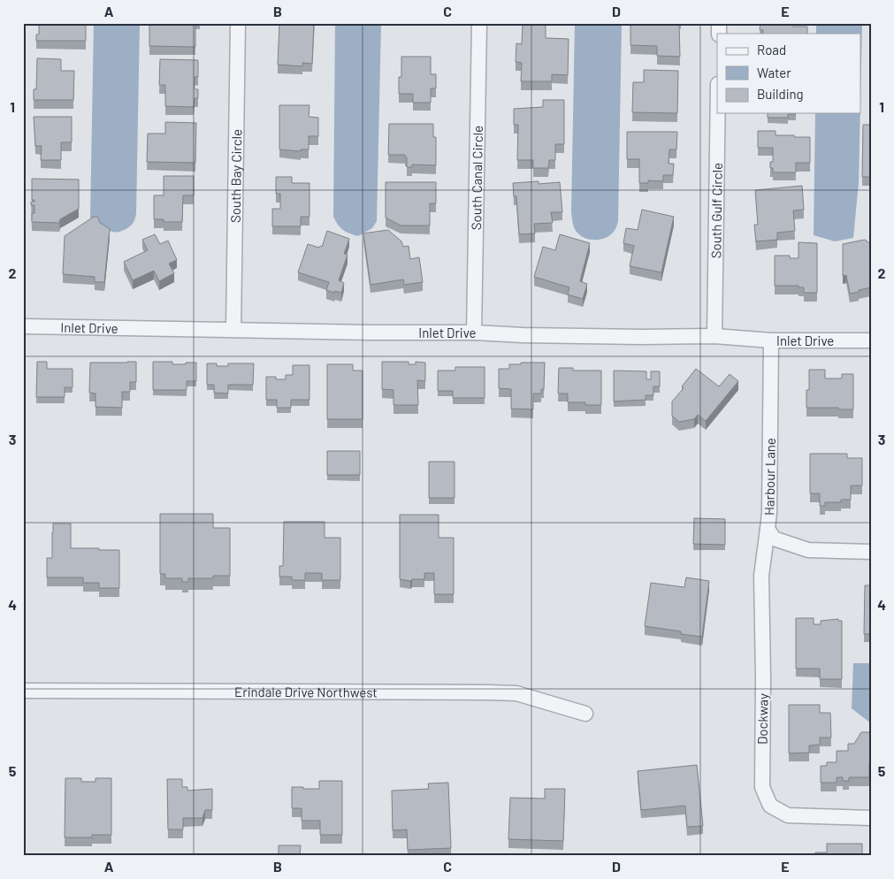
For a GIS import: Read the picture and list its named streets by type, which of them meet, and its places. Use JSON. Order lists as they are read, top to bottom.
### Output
{
  "streets": {
    "street": [
      "South Bay Circle",
      "South Canal Circle",
      "South Gulf Circle",
      "Inlet Drive",
      "Harbour Lane",
      "Erindale Drive Northwest",
      "Dockway"
    ]
  },
  "crossings": [
    ["South Bay Circle", "Inlet Drive"],
    ["South Canal Circle", "Inlet Drive"],
    ["South Gulf Circle", "Inlet Drive"],
    ["Inlet Drive", "Harbour Lane"],
    ["Harbour Lane", "Dockway"]
  ],
  "legend": ["Road", "Water", "Building"],
  "grid": {
    "columns": [
      "A",
      "B",
      "C",
      "D",
      "E"
    ],
    "rows": [
      "1",
      "2",
      "3",
      "4",
      "5"
    ]
  }
}
